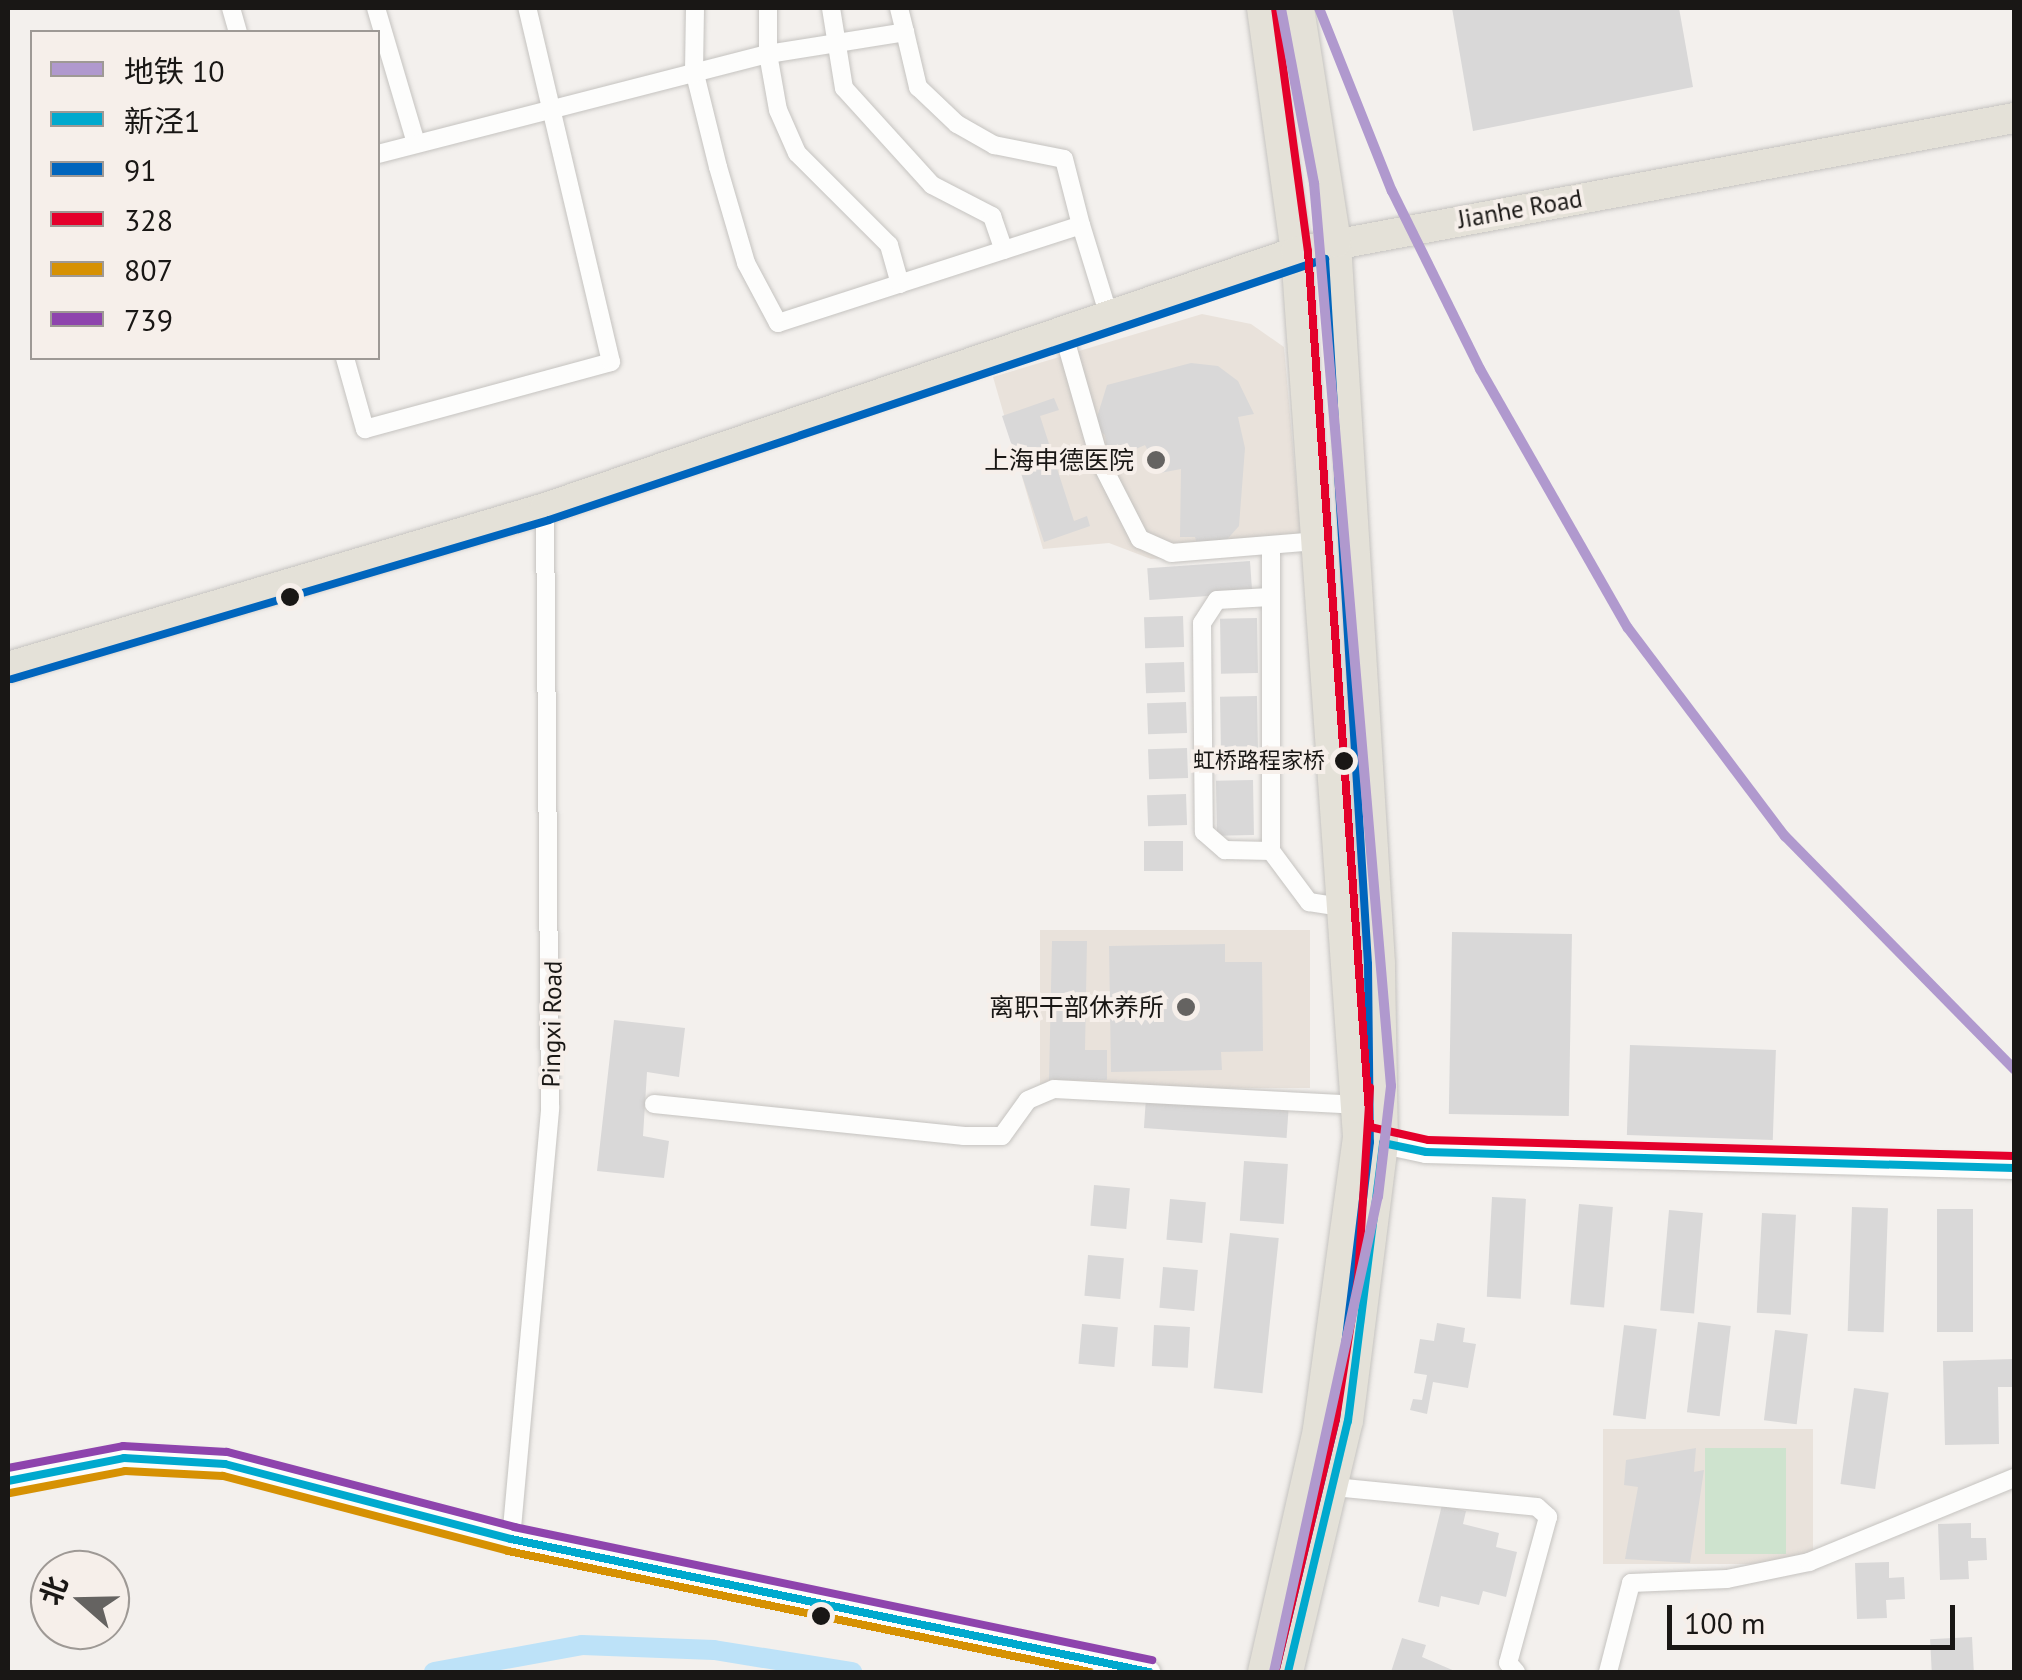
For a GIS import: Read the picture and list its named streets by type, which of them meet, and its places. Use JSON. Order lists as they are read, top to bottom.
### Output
{
  "streets": {
    "main road": ["Jianhe Road"],
    "street": ["Pingxi Road"]
  },
  "crossings": [
    ["Jianhe Road", "Pingxi Road"]
  ],
  "places": ["上海申德医院", "虹桥路程家桥", "离职干部休养所"],
  "lines": [
    "metro line 10",
    "transit line 328",
    "transit line 91",
    "transit line 新泾1",
    "transit line 739",
    "transit line 807"
  ],
  "legend": [
    "地铁 10",
    "新泾1",
    "91",
    "328",
    "807",
    "739"
  ],
  "scale_bar": "100 m",
  "north": "left"
}
